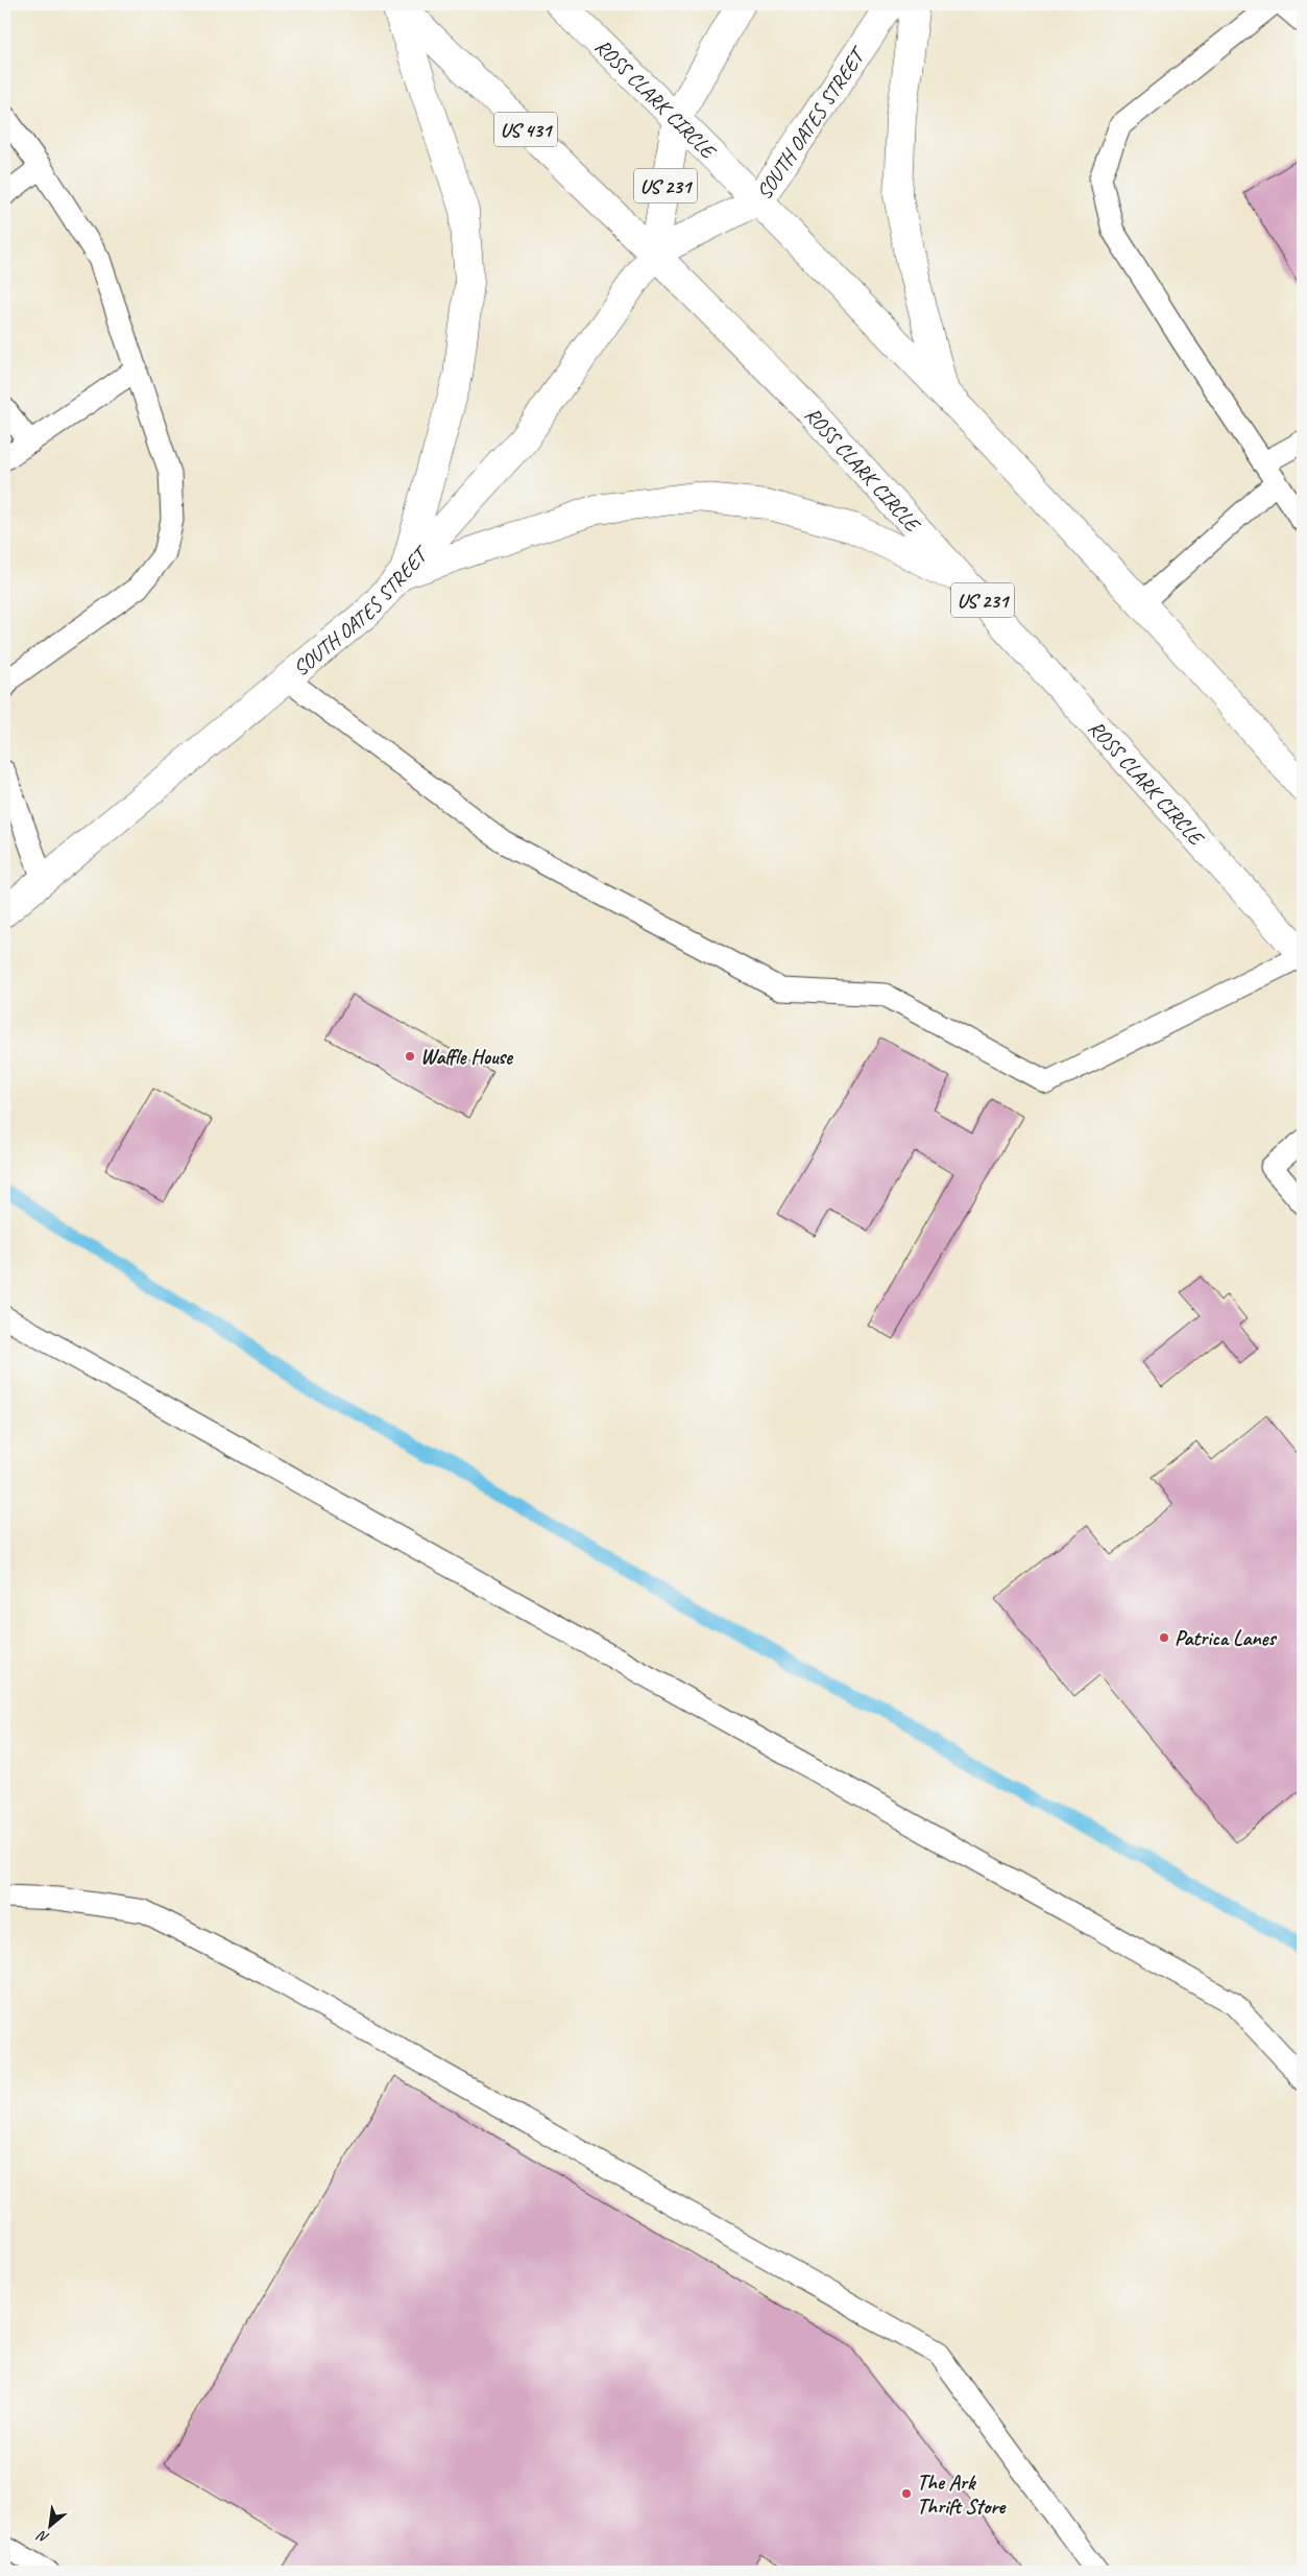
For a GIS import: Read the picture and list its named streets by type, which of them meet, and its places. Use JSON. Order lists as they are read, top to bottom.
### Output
{
  "streets": {
    "main road": [
      "ROSS CLARK CIRCLE",
      "SOUTH OATES STREET",
      "US 431",
      "US 231"
    ]
  },
  "crossings": [
    ["ROSS CLARK CIRCLE", "SOUTH OATES STREET"],
    ["ROSS CLARK CIRCLE", "US 231"]
  ],
  "places": ["Waffle House", "Patrica Lanes", "The Ark Thrift Store"],
  "north": "bottom left"
}
